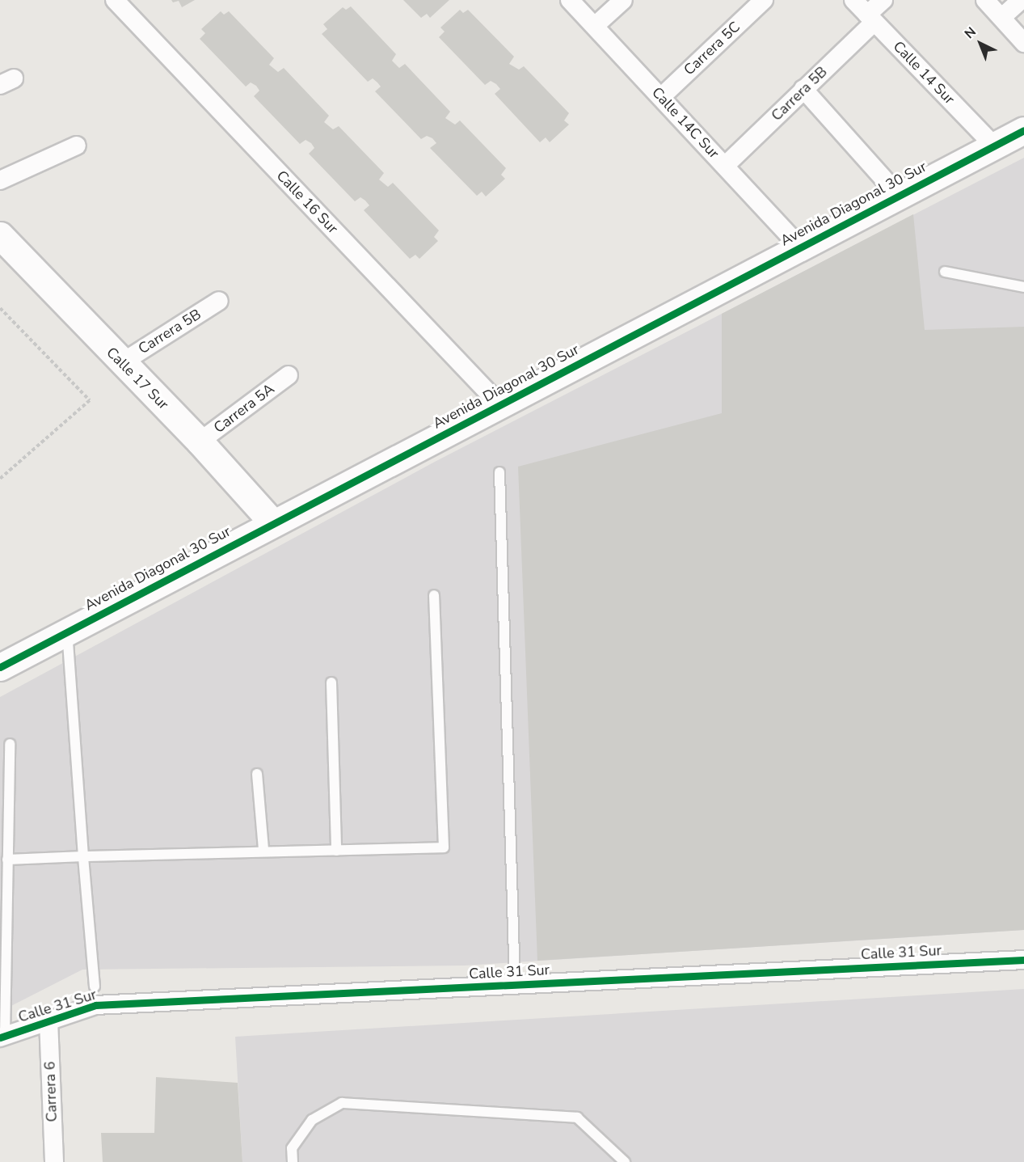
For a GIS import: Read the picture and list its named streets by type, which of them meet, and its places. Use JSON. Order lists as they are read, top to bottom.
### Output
{
  "streets": {
    "street": [
      "Carrera 5C",
      "Calle 14 Sur",
      "Carrera 5B",
      "Calle 14C Sur",
      "Calle 16 Sur",
      "Avenida Diagonal 30 Sur",
      "Calle 17 Sur",
      "Carrera 5A",
      "Calle 31 Sur",
      "Carrera 6"
    ]
  },
  "crossings": [
    ["Carrera 5C", "Calle 14C Sur"],
    ["Calle 14 Sur", "Carrera 5B"],
    ["Calle 14 Sur", "Avenida Diagonal 30 Sur"],
    ["Carrera 5B", "Calle 14C Sur"],
    ["Carrera 5B", "Calle 17 Sur"],
    ["Calle 14C Sur", "Avenida Diagonal 30 Sur"],
    ["Calle 16 Sur", "Avenida Diagonal 30 Sur"],
    ["Avenida Diagonal 30 Sur", "Calle 17 Sur"],
    ["Calle 17 Sur", "Carrera 5A"],
    ["Calle 31 Sur", "Carrera 6"]
  ],
  "north": "top left"
}
